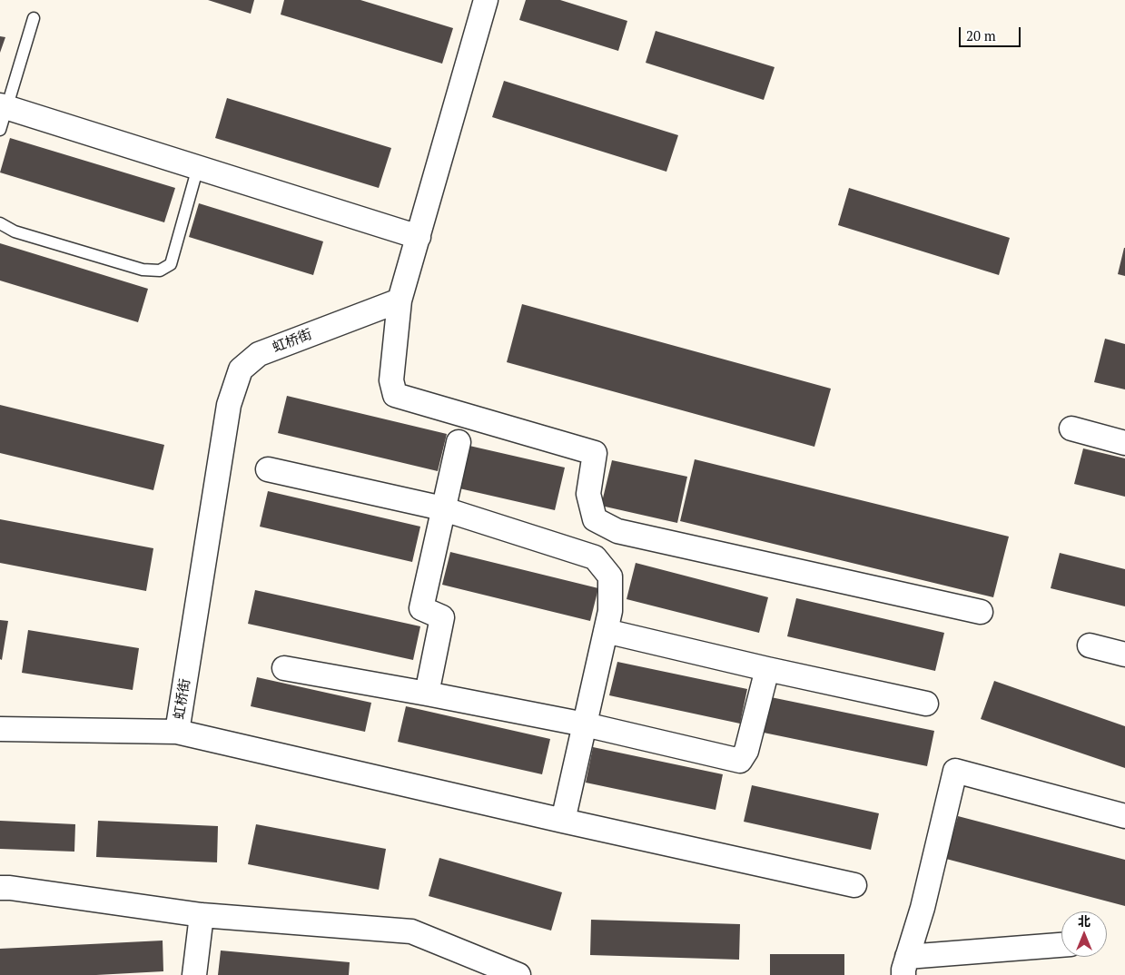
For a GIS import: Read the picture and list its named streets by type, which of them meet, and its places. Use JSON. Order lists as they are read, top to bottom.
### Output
{
  "streets": {
    "street": ["虹桥街"]
  },
  "scale_bar": "20 m",
  "north": "top"
}
